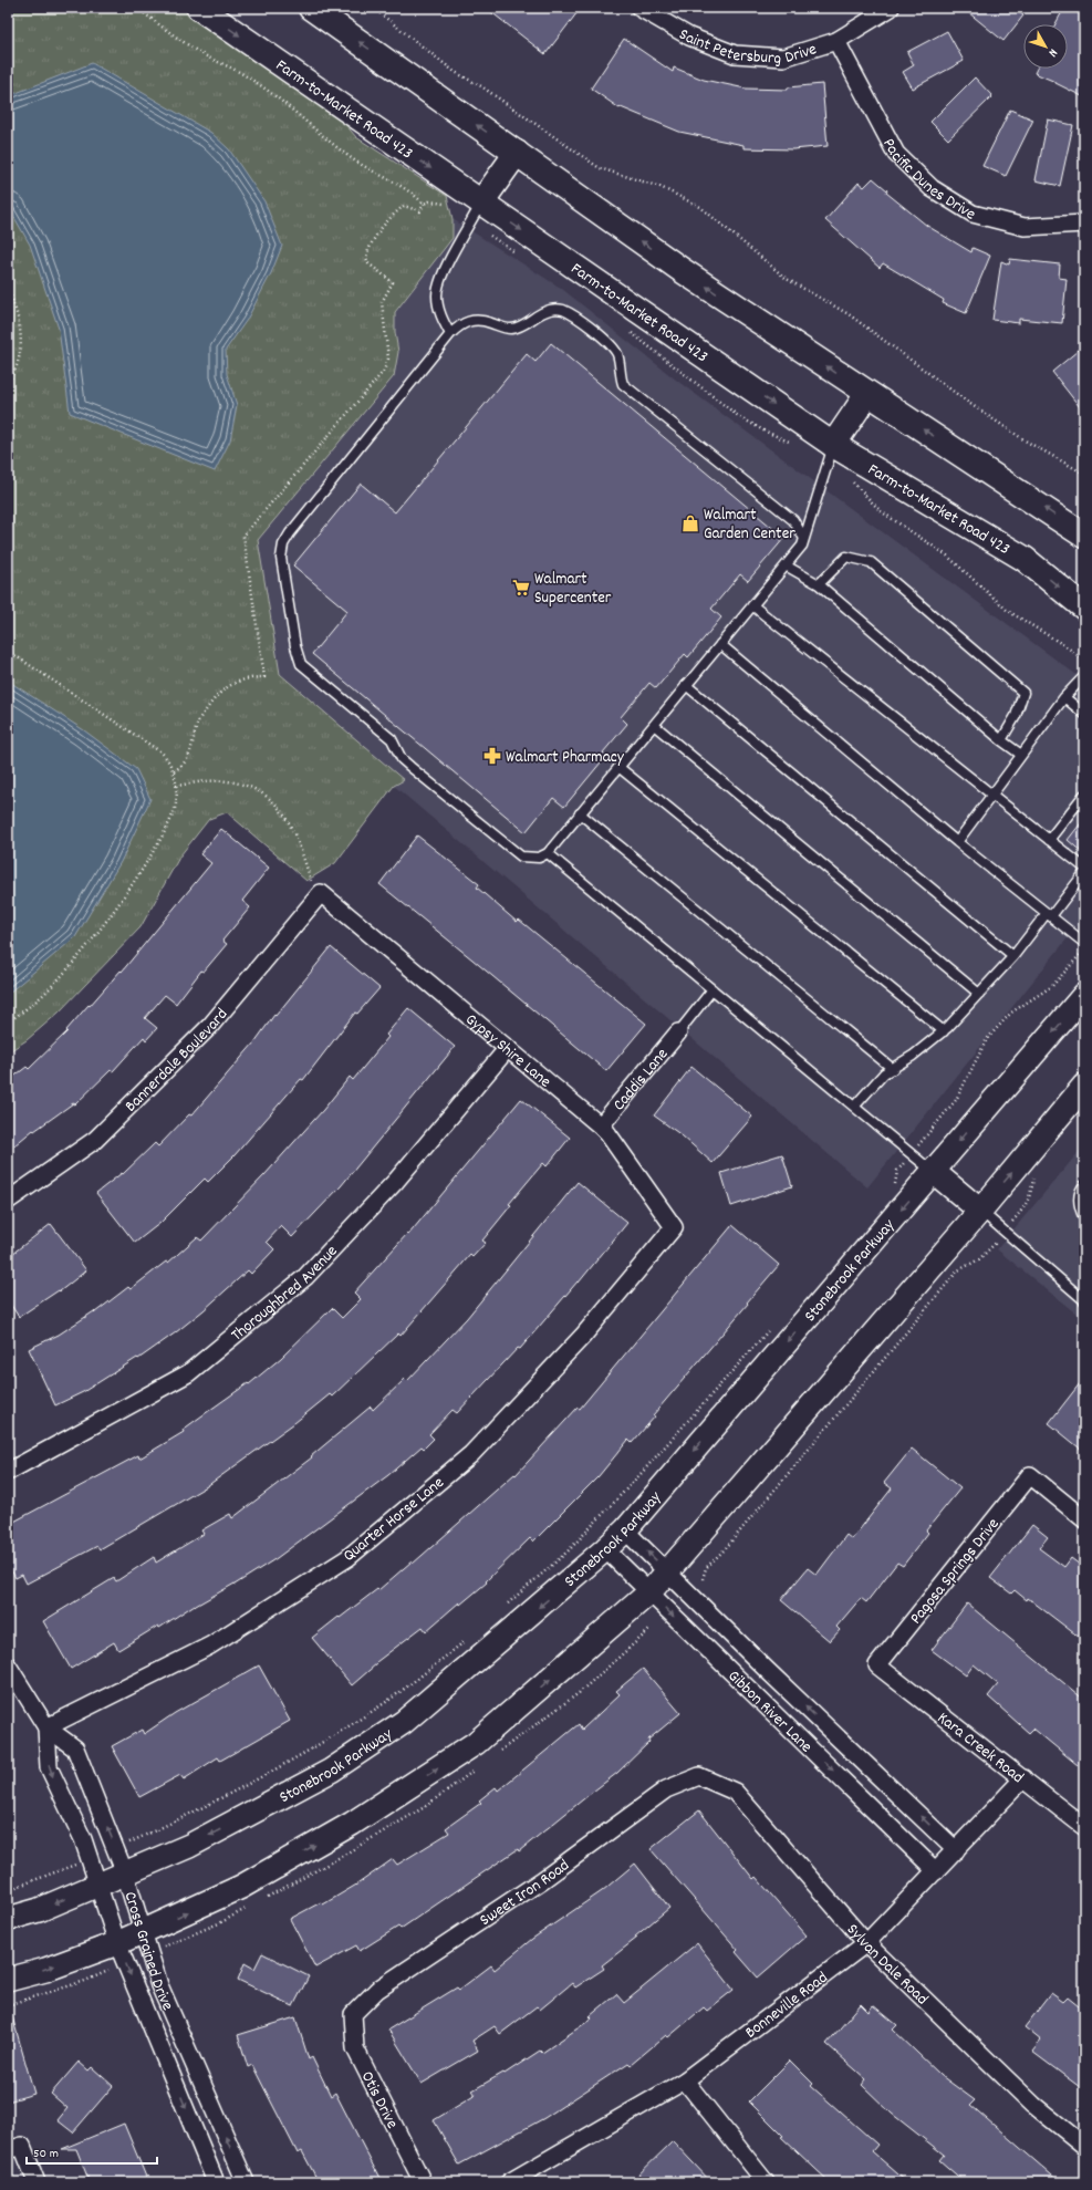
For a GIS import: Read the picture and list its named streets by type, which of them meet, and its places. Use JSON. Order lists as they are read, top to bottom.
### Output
{
  "streets": {
    "main road": ["Farm-to-Market Road 423", "Stonebrook Parkway"],
    "street": [
      "Saint Petersburg Drive",
      "Pacific Dunes Drive",
      "Gypsy Shire Lane",
      "Bannerdale Boulevard",
      "Caddis Lane",
      "Thoroughbred Avenue",
      "Quarter Horse Lane",
      "Pagosa Springs Drive",
      "Gibbon River Lane",
      "Kara Creek Road",
      "Sweet Iron Road",
      "Cross Grained Drive",
      "Sylvan Dale Road",
      "Bonneville Road",
      "Otis Drive"
    ]
  },
  "crossings": [
    ["Saint Petersburg Drive", "Pacific Dunes Drive"],
    ["Gypsy Shire Lane", "Bannerdale Boulevard"],
    ["Gypsy Shire Lane", "Caddis Lane"],
    ["Gypsy Shire Lane", "Thoroughbred Avenue"],
    ["Gypsy Shire Lane", "Quarter Horse Lane"],
    ["Stonebrook Parkway", "Gibbon River Lane"],
    ["Stonebrook Parkway", "Cross Grained Drive"],
    ["Quarter Horse Lane", "Cross Grained Drive"],
    ["Pagosa Springs Drive", "Kara Creek Road"],
    ["Gibbon River Lane", "Bonneville Road"],
    ["Kara Creek Road", "Bonneville Road"],
    ["Sweet Iron Road", "Sylvan Dale Road"],
    ["Sweet Iron Road", "Otis Drive"],
    ["Sylvan Dale Road", "Bonneville Road"]
  ],
  "places": {
    "shop": ["Walmart Garden Center"],
    "supermarket": ["Walmart Supercenter"],
    "pharmacy": ["Walmart Pharmacy"]
  },
  "scale_bar": "50 m",
  "north": "bottom right"
}
